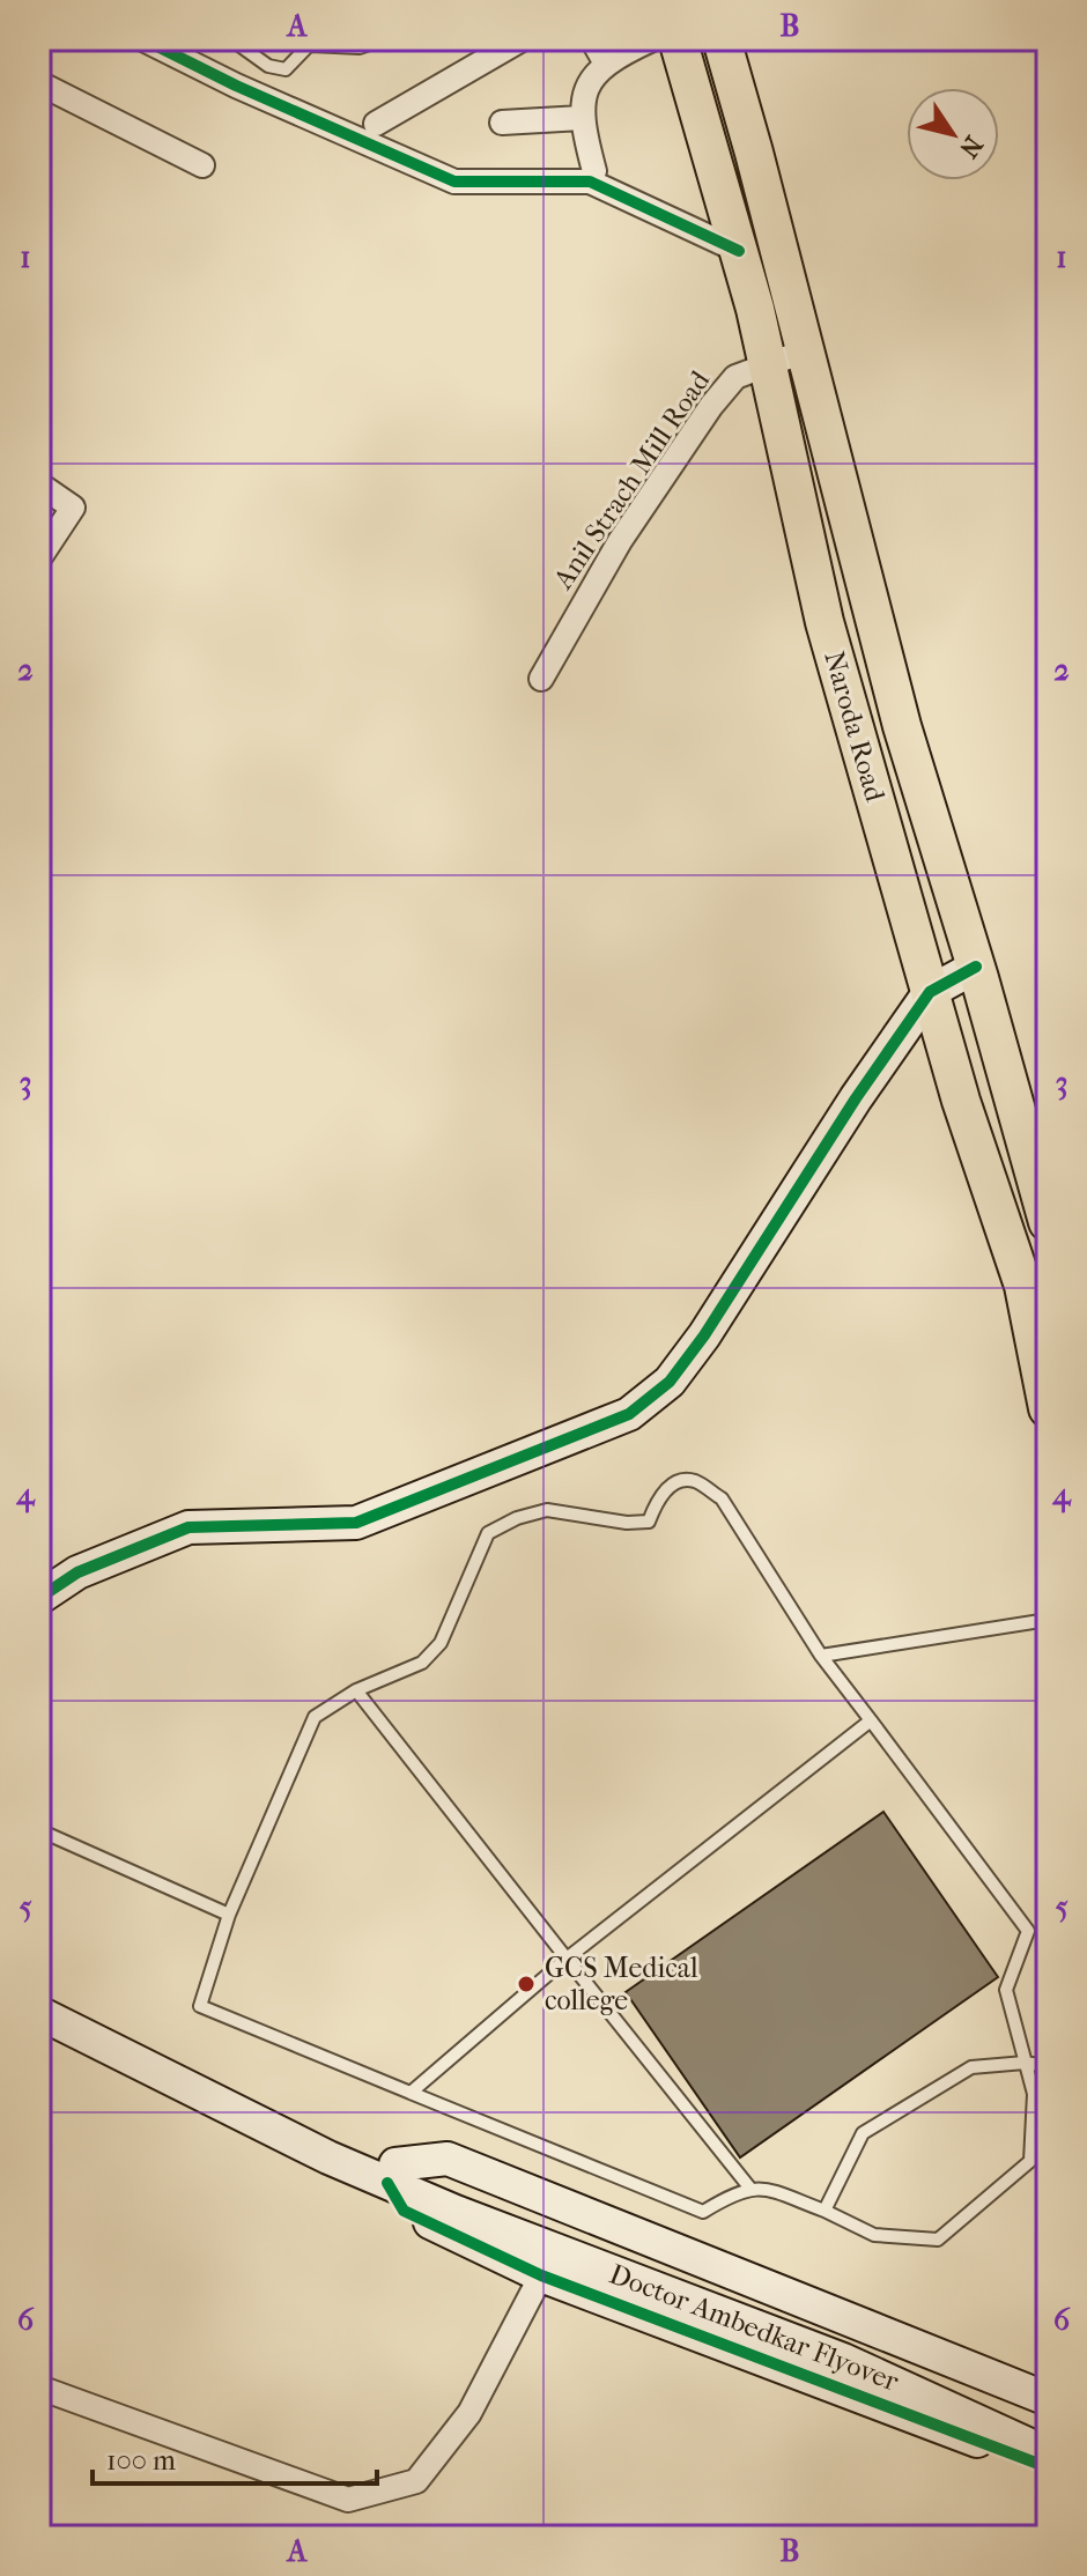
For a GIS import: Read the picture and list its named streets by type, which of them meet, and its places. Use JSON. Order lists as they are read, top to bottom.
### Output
{
  "streets": {
    "main road": ["Naroda Road"],
    "street": ["Anil Strach Mill Road", "Doctor Ambedkar Flyover"]
  },
  "crossings": [
    ["Anil Strach Mill Road", "Naroda Road"]
  ],
  "places": ["GCS Medical college"],
  "scale_bar": "100 m",
  "north": "bottom right",
  "grid": {
    "columns": ["A", "B"],
    "rows": [
      "1",
      "2",
      "3",
      "4",
      "5",
      "6"
    ]
  }
}
